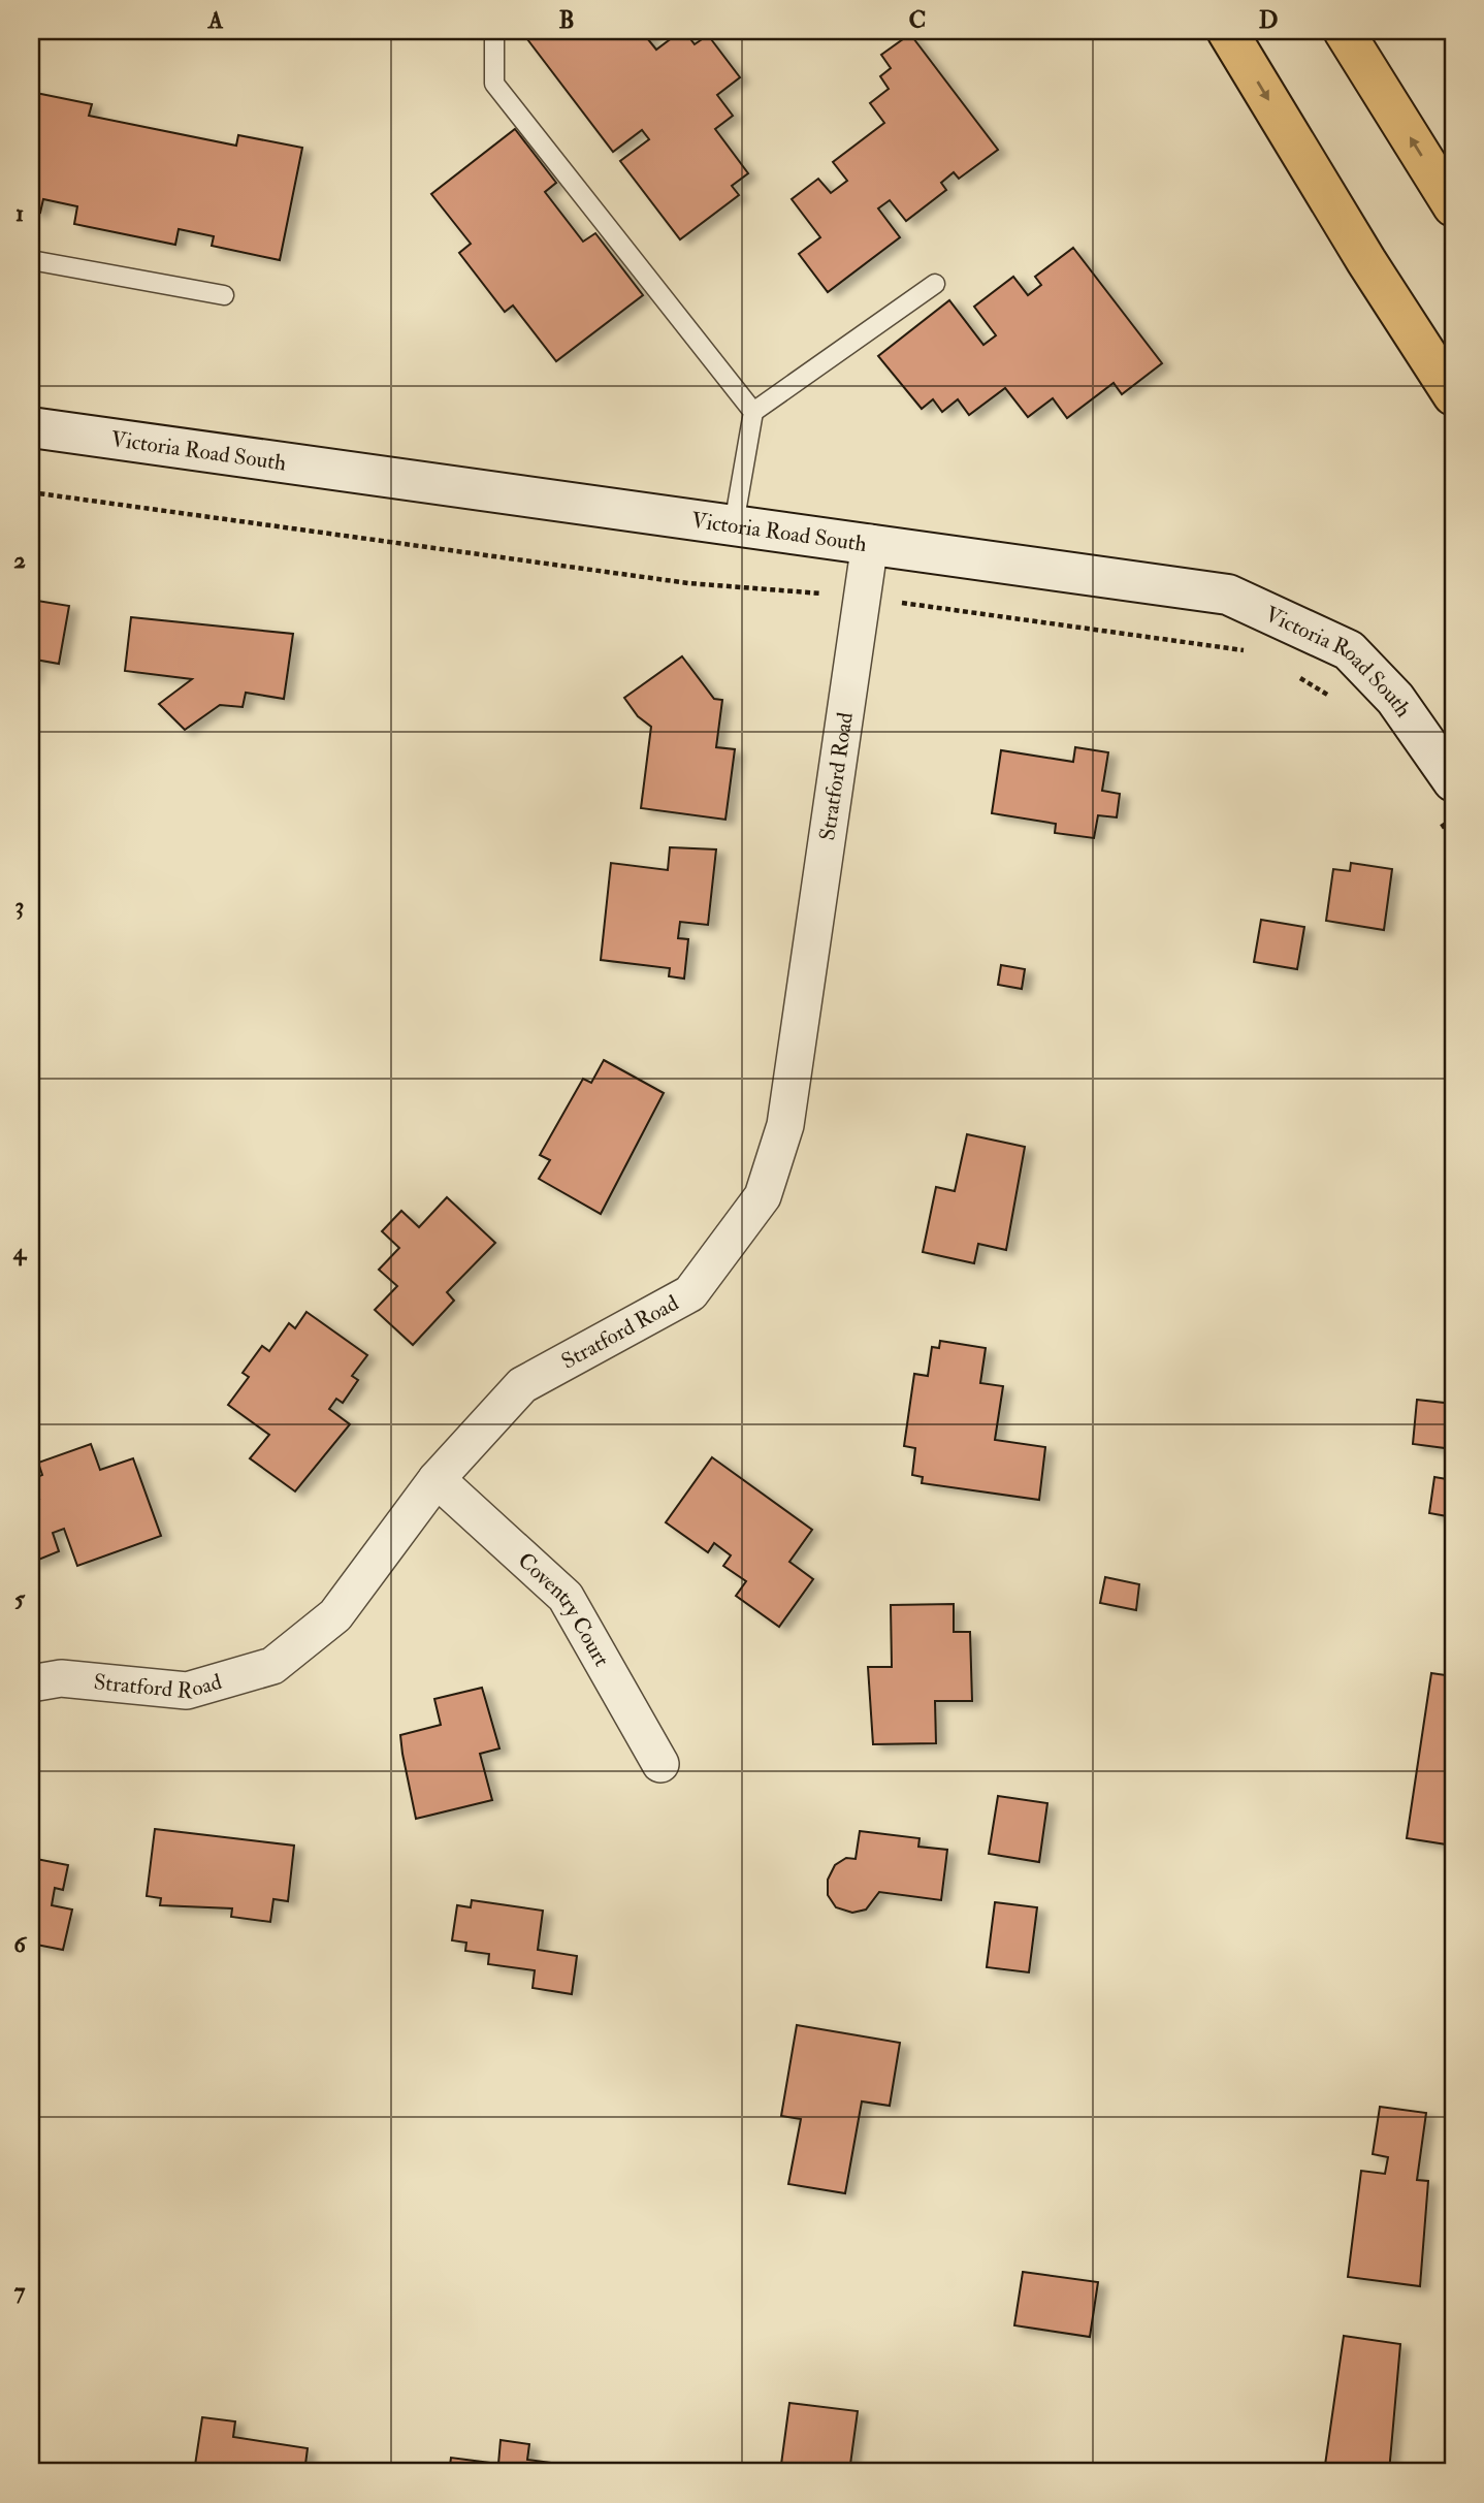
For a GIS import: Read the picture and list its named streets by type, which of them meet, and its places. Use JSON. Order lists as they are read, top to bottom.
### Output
{
  "streets": {
    "street": ["Victoria Road South", "Stratford Road", "Coventry Court"]
  },
  "crossings": [
    ["Victoria Road South", "Stratford Road"],
    ["Stratford Road", "Coventry Court"]
  ],
  "grid": {
    "columns": [
      "A",
      "B",
      "C",
      "D"
    ],
    "rows": [
      "1",
      "2",
      "3",
      "4",
      "5",
      "6",
      "7"
    ]
  }
}
